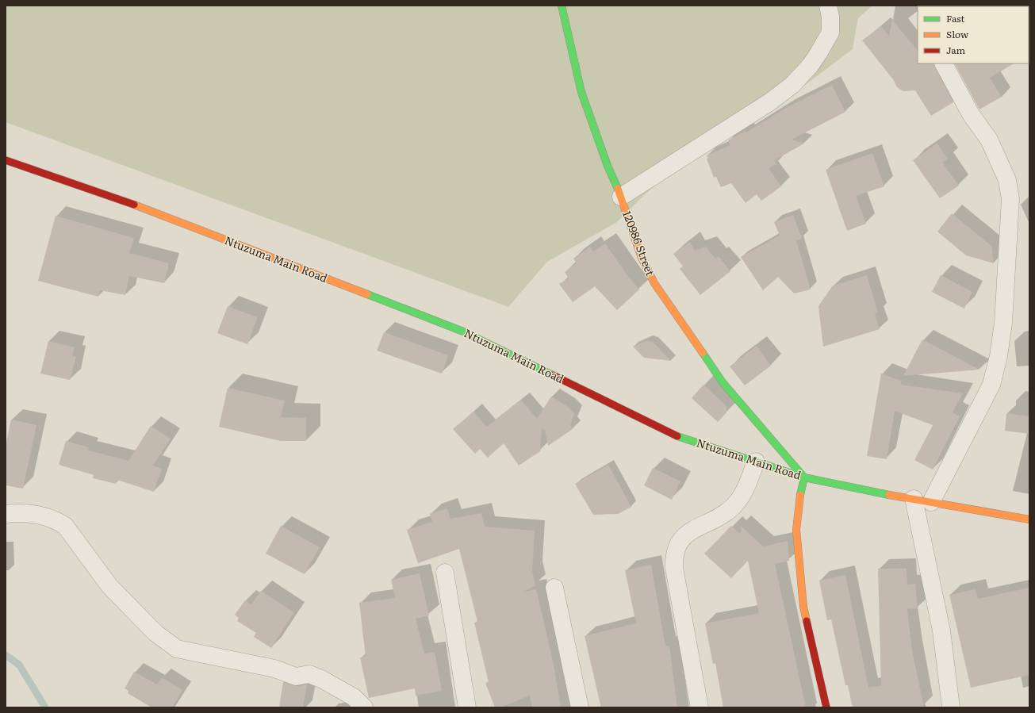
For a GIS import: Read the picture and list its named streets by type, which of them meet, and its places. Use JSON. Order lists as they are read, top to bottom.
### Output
{
  "streets": {
    "main road": ["120986 Street", "Ntuzuma Main Road"]
  },
  "crossings": [
    ["120986 Street", "Ntuzuma Main Road"]
  ],
  "legend": ["Fast", "Slow", "Jam"]
}
